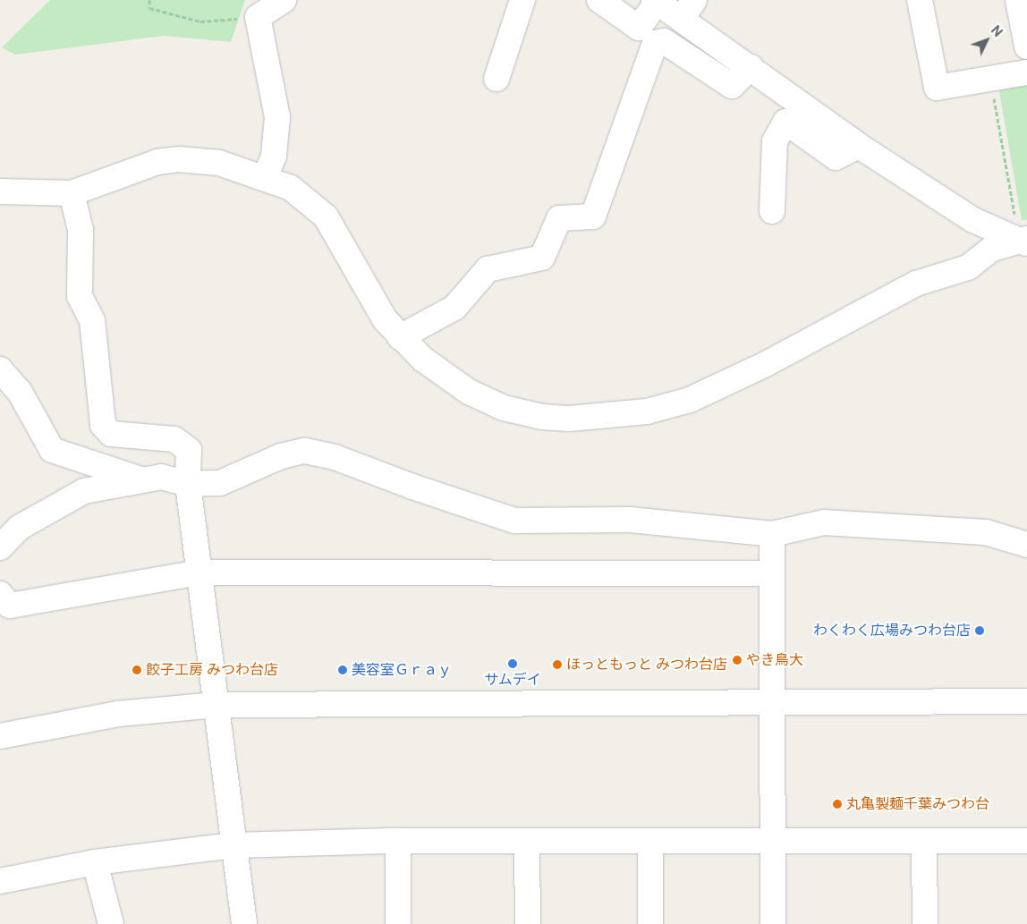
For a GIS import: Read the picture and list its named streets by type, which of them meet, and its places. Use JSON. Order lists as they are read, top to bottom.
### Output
{
  "places": [
    "わくわく広場みつわ台店",
    "やき鳥大",
    "サムデイ",
    "ほっともっと みつわ台店",
    "餃子工房 みつわ台店",
    "美容室Ｇｒａｙ",
    "丸亀製麺千葉みつわ台"
  ],
  "north": "top right"
}
